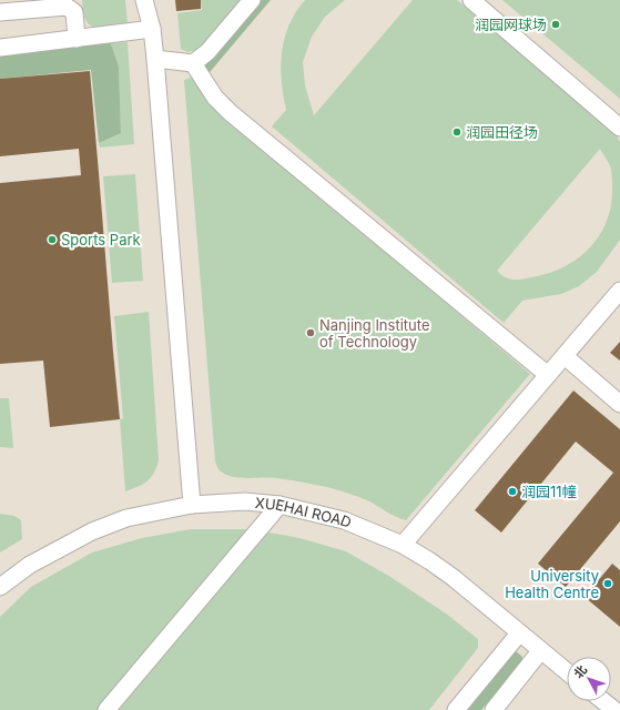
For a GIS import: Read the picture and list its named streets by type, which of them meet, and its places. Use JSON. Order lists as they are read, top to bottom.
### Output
{
  "streets": {
    "street": ["XUEHAI ROAD"]
  },
  "places": [
    "润园网球场",
    "润园田径场",
    "Sports Park",
    "Nanjing Institute of Technology",
    "润园11幢",
    "University Health Centre"
  ],
  "north": "top left"
}
